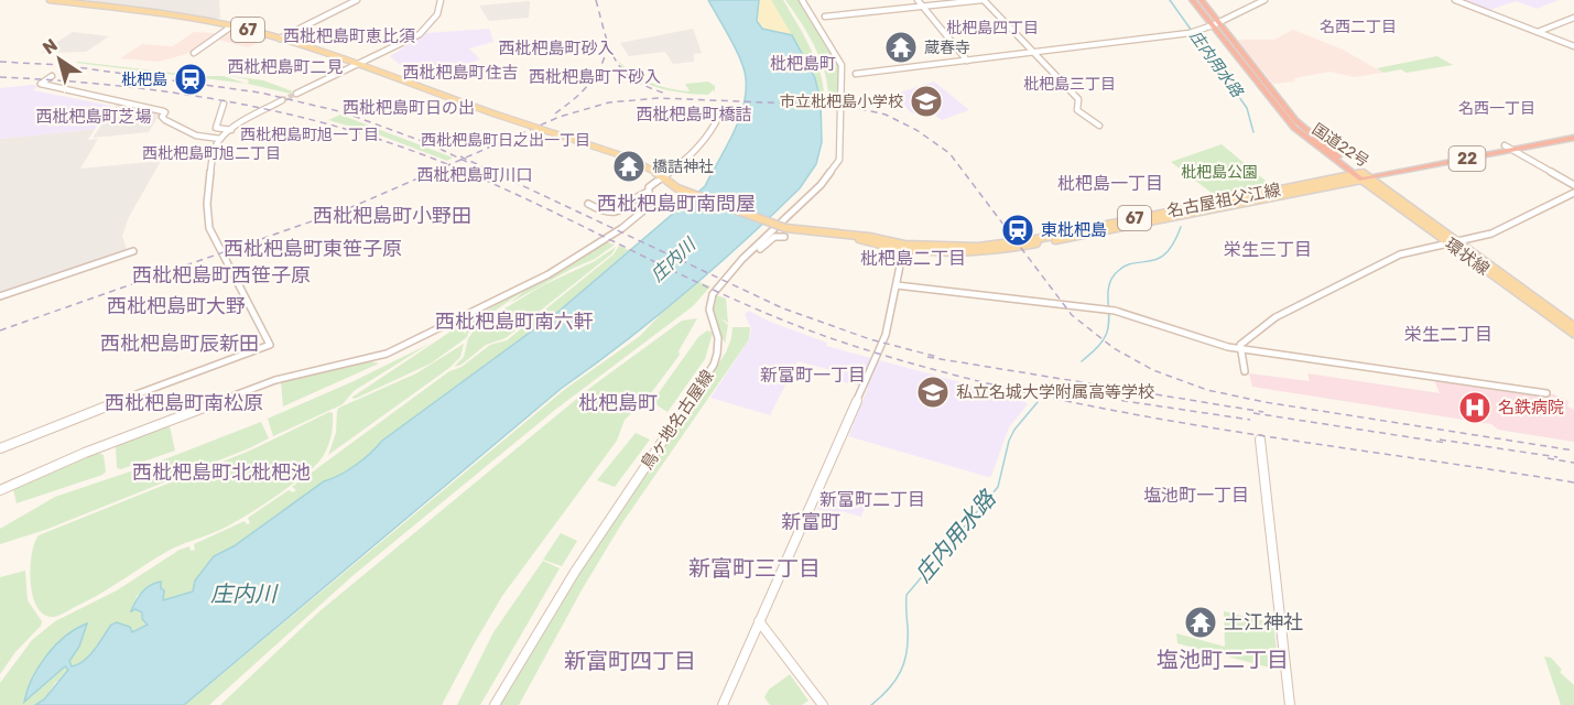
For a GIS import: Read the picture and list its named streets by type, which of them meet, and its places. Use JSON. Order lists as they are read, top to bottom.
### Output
{
  "streets": {
    "highway": ["国道22号", "22"],
    "main road": ["67", "名古屋祖父江線", "環状線"],
    "street": ["鳥ヶ地名古屋線"]
  },
  "crossings": [
    ["国道22号", "名古屋祖父江線"],
    ["国道22号", "環状線"],
    ["名古屋祖父江線", "環状線"]
  ],
  "districts": [
    "名西二丁目",
    "枇杷島四丁目",
    "西枇杷島町恵比須",
    "西枇杷島町砂入",
    "枇杷島町",
    "西枇杷島町二見",
    "西枇杷島町住吉",
    "西枇杷島町下砂入",
    "枇杷島三丁目",
    "西枇杷島町日の出",
    "名西一丁目",
    "西枇杷島町橋詰",
    "西枇杷島町芝場",
    "西枇杷島町旭一丁目",
    "西枇杷島町日之出一丁目",
    "西枇杷島町旭二丁目",
    "西枇杷島町川口",
    "枇杷島一丁目",
    "西枇杷島町南問屋",
    "西枇杷島町小野田",
    "西枇杷島町東笹子原",
    "栄生三丁目",
    "枇杷島二丁目",
    "西枇杷島町西笹子原",
    "西枇杷島町大野",
    "西枇杷島町南六軒",
    "栄生二丁目",
    "西枇杷島町辰新田",
    "新富町一丁目",
    "西枇杷島町南松原",
    "枇杷島町",
    "西枇杷島町北枇杷池",
    "塩池町一丁目",
    "新富町二丁目",
    "新富町",
    "新富町三丁目",
    "塩池町二丁目",
    "新富町四丁目"
  ],
  "water": ["庄内用水路", "庄内川"],
  "parks": ["枇杷島公園"],
  "places": {
    "temple": ["蔵春寺", "橋詰神社", "土江神社"],
    "station": ["枇杷島", "東枇杷島"],
    "school or university": ["市立枇杷島小学校", "私立名城大学附属高等学校"],
    "hospital": ["名鉄病院"]
  },
  "north": "top left"
}
